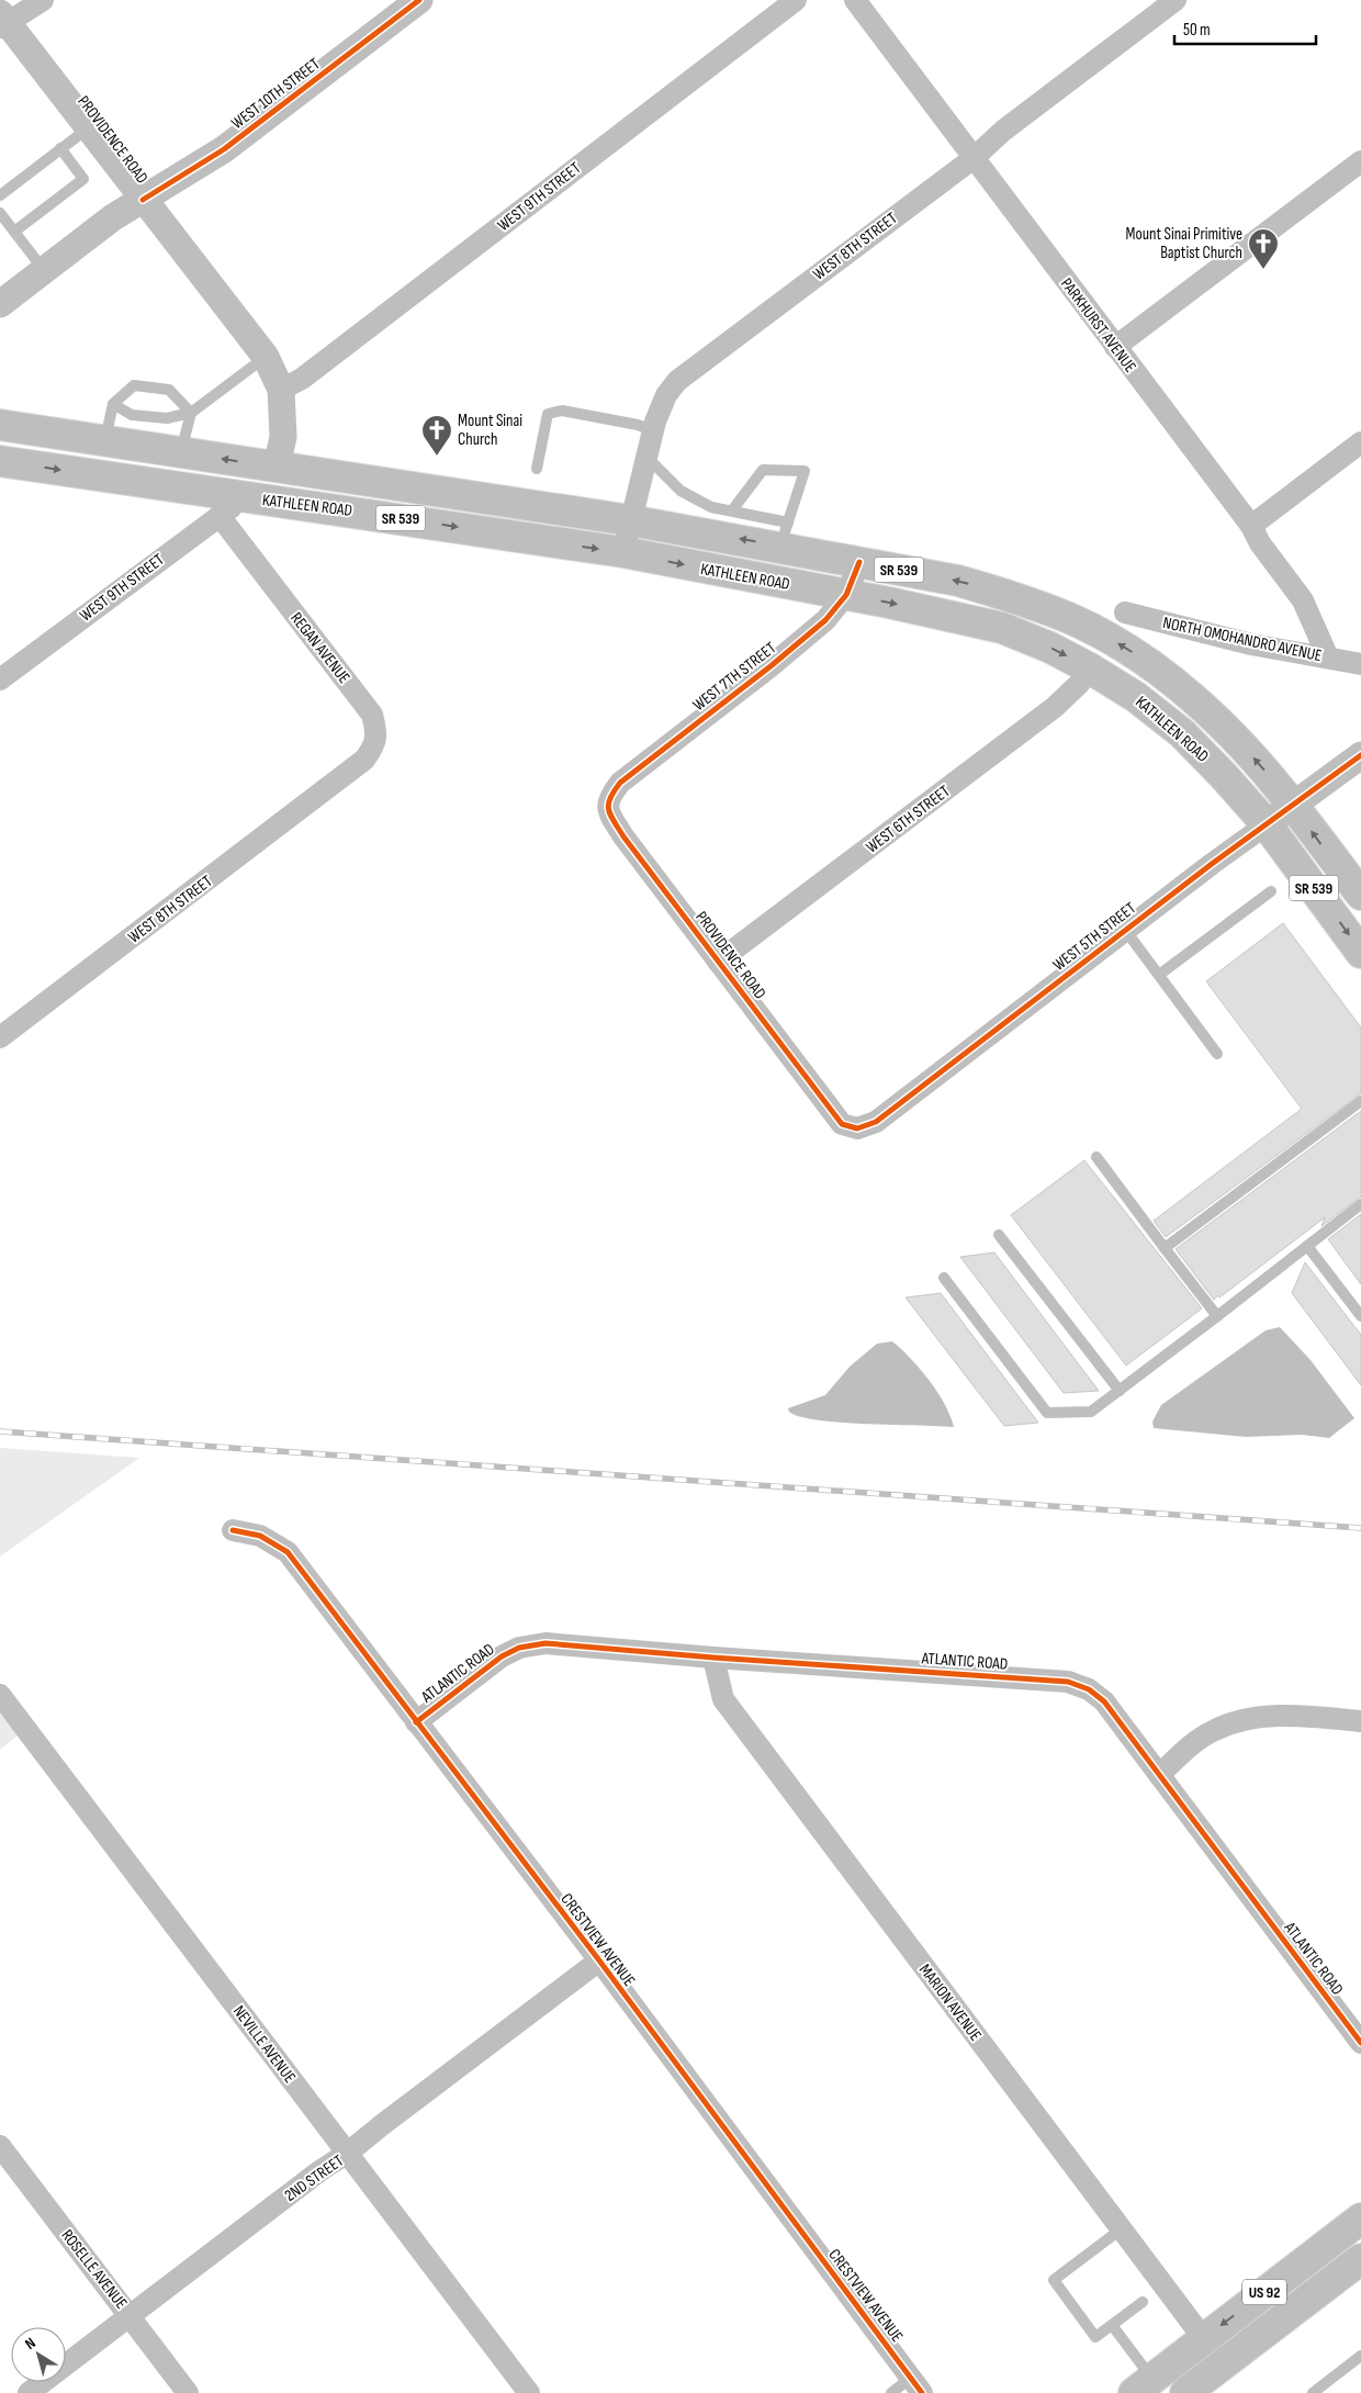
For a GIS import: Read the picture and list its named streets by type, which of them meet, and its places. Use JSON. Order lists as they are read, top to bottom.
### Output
{
  "streets": {
    "main road": ["KATHLEEN ROAD", "SR 539", "US 92"],
    "street": [
      "WEST 10TH STREET",
      "PROVIDENCE ROAD",
      "WEST 9TH STREET",
      "WEST 8TH STREET",
      "PARKHURST AVENUE",
      "NORTH OMOHANDRO AVENUE",
      "REGAN AVENUE",
      "WEST 7TH STREET",
      "WEST 6TH STREET",
      "WEST 5TH STREET",
      "ATLANTIC ROAD",
      "CRESTVIEW AVENUE",
      "MARION AVENUE",
      "NEVILLE AVENUE",
      "2ND STREET",
      "ROSELLE AVENUE"
    ]
  },
  "crossings": [
    ["WEST 10TH STREET", "PROVIDENCE ROAD"],
    ["PROVIDENCE ROAD", "WEST 9TH STREET"],
    ["PROVIDENCE ROAD", "KATHLEEN ROAD"],
    ["PROVIDENCE ROAD", "WEST 7TH STREET"],
    ["PROVIDENCE ROAD", "WEST 6TH STREET"],
    ["PROVIDENCE ROAD", "WEST 5TH STREET"],
    ["WEST 9TH STREET", "KATHLEEN ROAD"],
    ["WEST 9TH STREET", "REGAN AVENUE"],
    ["WEST 8TH STREET", "PARKHURST AVENUE"],
    ["WEST 8TH STREET", "KATHLEEN ROAD"],
    ["WEST 8TH STREET", "REGAN AVENUE"],
    ["PARKHURST AVENUE", "NORTH OMOHANDRO AVENUE"],
    ["KATHLEEN ROAD", "WEST 7TH STREET"],
    ["KATHLEEN ROAD", "WEST 6TH STREET"],
    ["KATHLEEN ROAD", "WEST 5TH STREET"],
    ["ATLANTIC ROAD", "CRESTVIEW AVENUE"],
    ["ATLANTIC ROAD", "MARION AVENUE"],
    ["CRESTVIEW AVENUE", "2ND STREET"],
    ["MARION AVENUE", "US 92"],
    ["NEVILLE AVENUE", "2ND STREET"],
    ["2ND STREET", "ROSELLE AVENUE"]
  ],
  "places": {
    "church": ["Mount Sinai Primitive Baptist Church", "Mount Sinai Church"]
  },
  "scale_bar": "50 m",
  "north": "top left"
}
